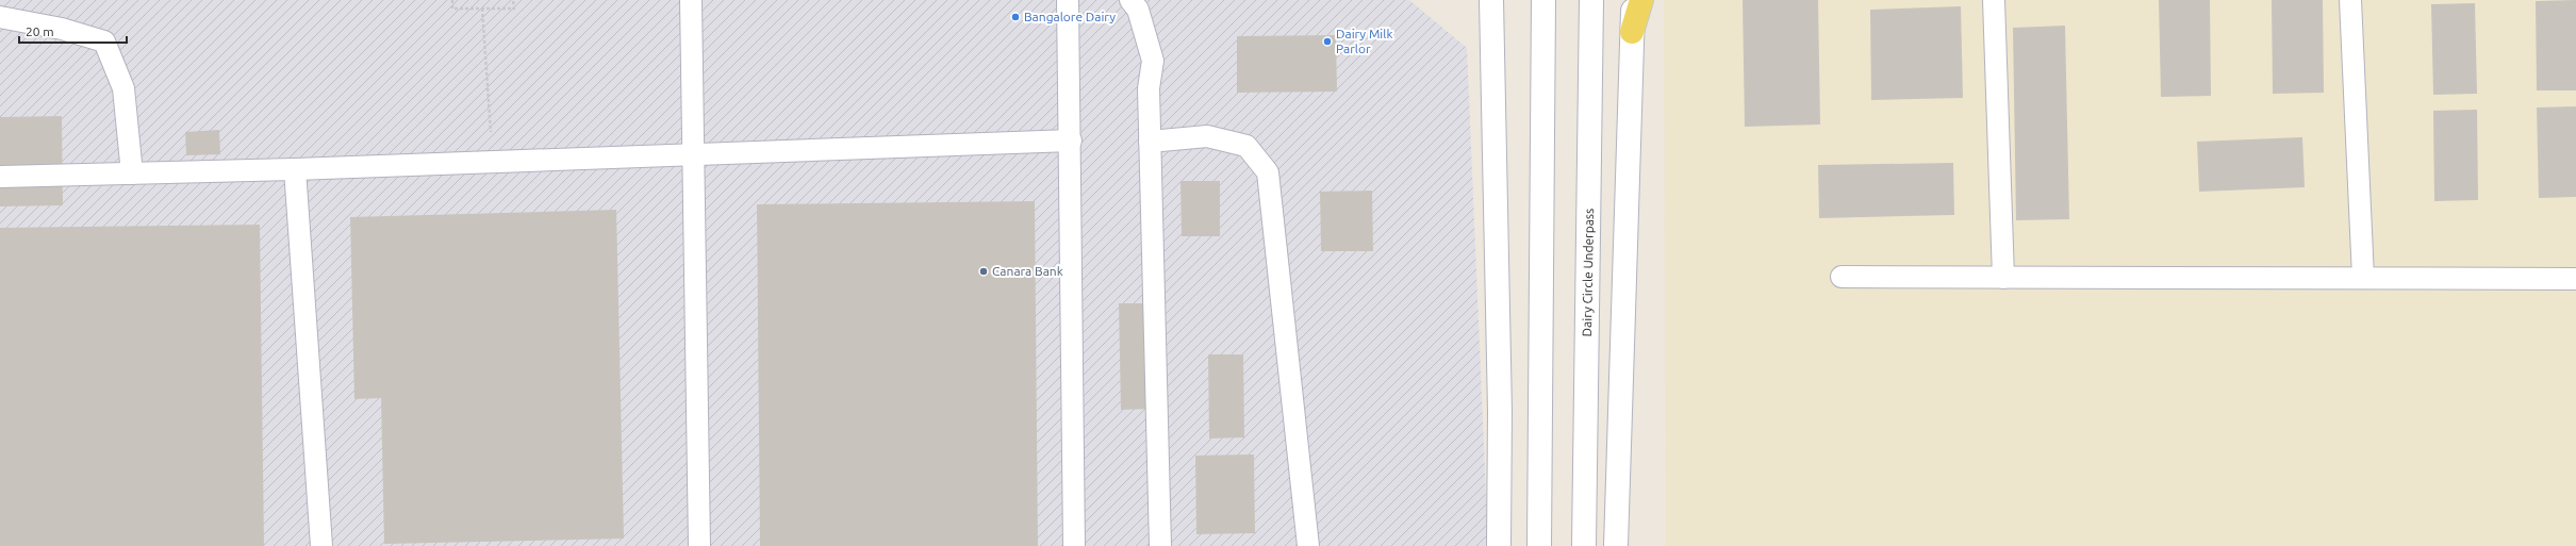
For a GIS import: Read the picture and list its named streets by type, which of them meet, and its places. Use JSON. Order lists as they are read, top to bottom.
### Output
{
  "streets": {
    "main road": ["Dairy Circle Underpass"]
  },
  "places": ["Bangalore Dairy", "Dairy Milk Parlor", "Canara Bank"],
  "scale_bar": "20 m"
}
